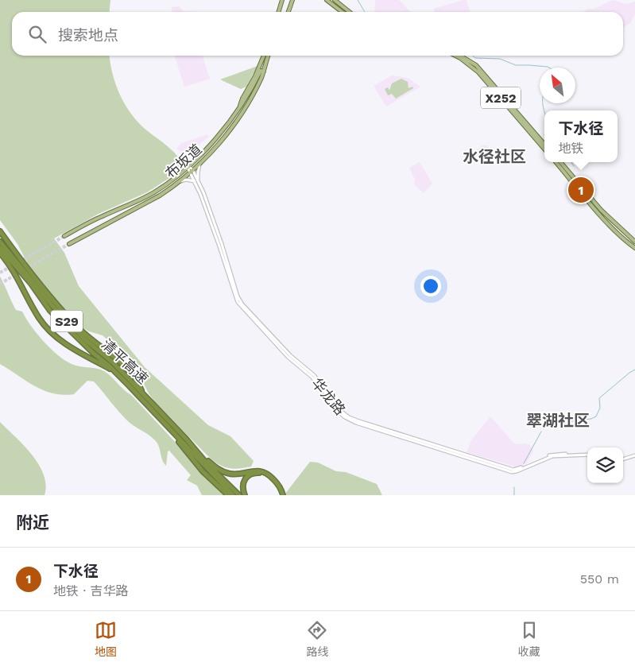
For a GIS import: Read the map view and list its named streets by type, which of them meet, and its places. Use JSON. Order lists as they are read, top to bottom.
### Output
{
  "streets": {
    "highway": ["S29", "清平高速"],
    "main road": ["X252", "布坂道"],
    "street": ["华龙路"]
  },
  "districts": ["水径社区", "翠湖社区"],
  "north": "top left",
  "page": {
    "search": "搜索地点",
    "popup": ["下水径", "地铁"],
    "pins": "1",
    "heading": "附近",
    "list": [
      {
        "mark": "1",
        "name": "下水径",
        "note": "地铁 · 吉华路",
        "value": "550 m"
      }
    ],
    "nav": ["地图", "路线", "收藏"]
  }
}
